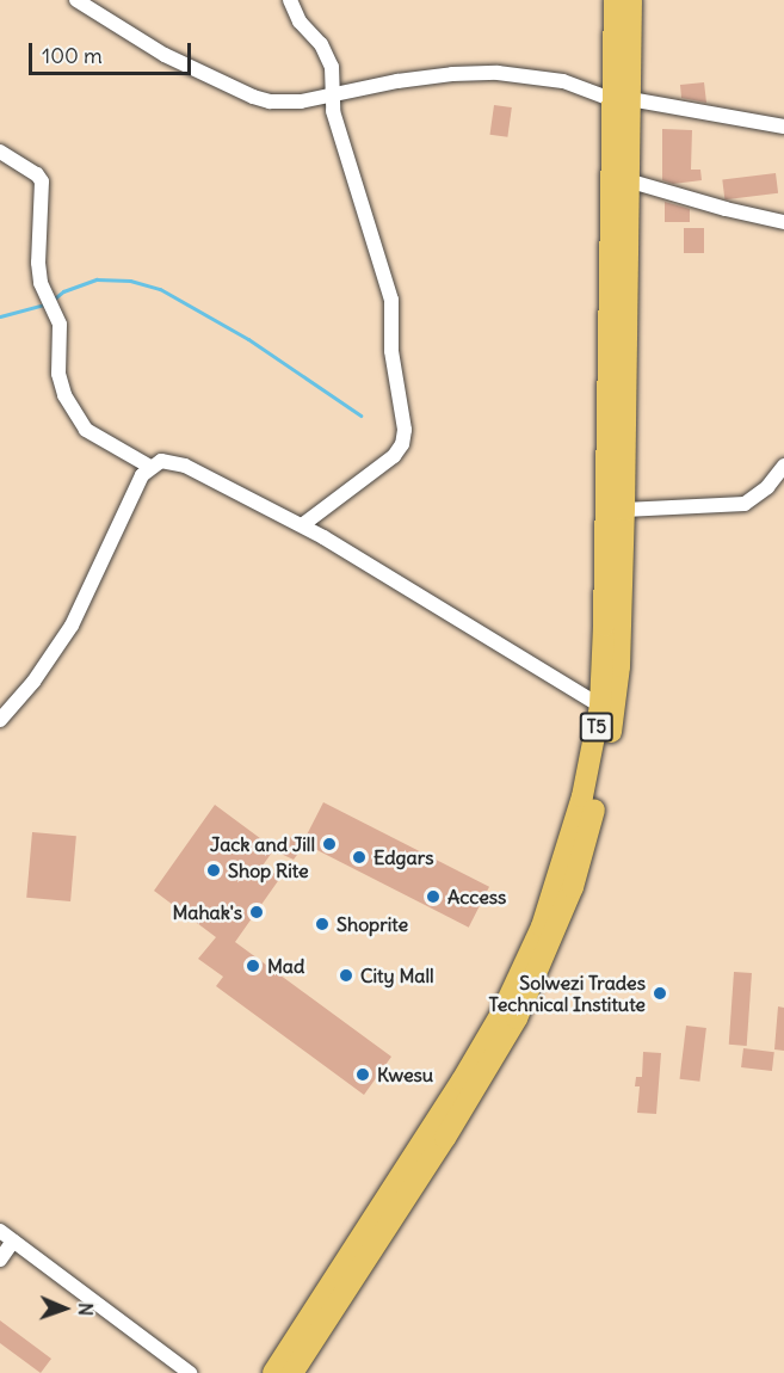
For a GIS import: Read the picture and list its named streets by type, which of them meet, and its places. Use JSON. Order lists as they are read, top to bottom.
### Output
{
  "streets": {
    "highway": ["T5"]
  },
  "places": [
    "Jack and Jill",
    "Edgars",
    "Shop Rite",
    "Access",
    "Mahak's",
    "Shoprite",
    "Mad",
    "City Mall",
    "Solwezi Trades Technical Institute",
    "Kwesu"
  ],
  "scale_bar": "100 m",
  "north": "right"
}
